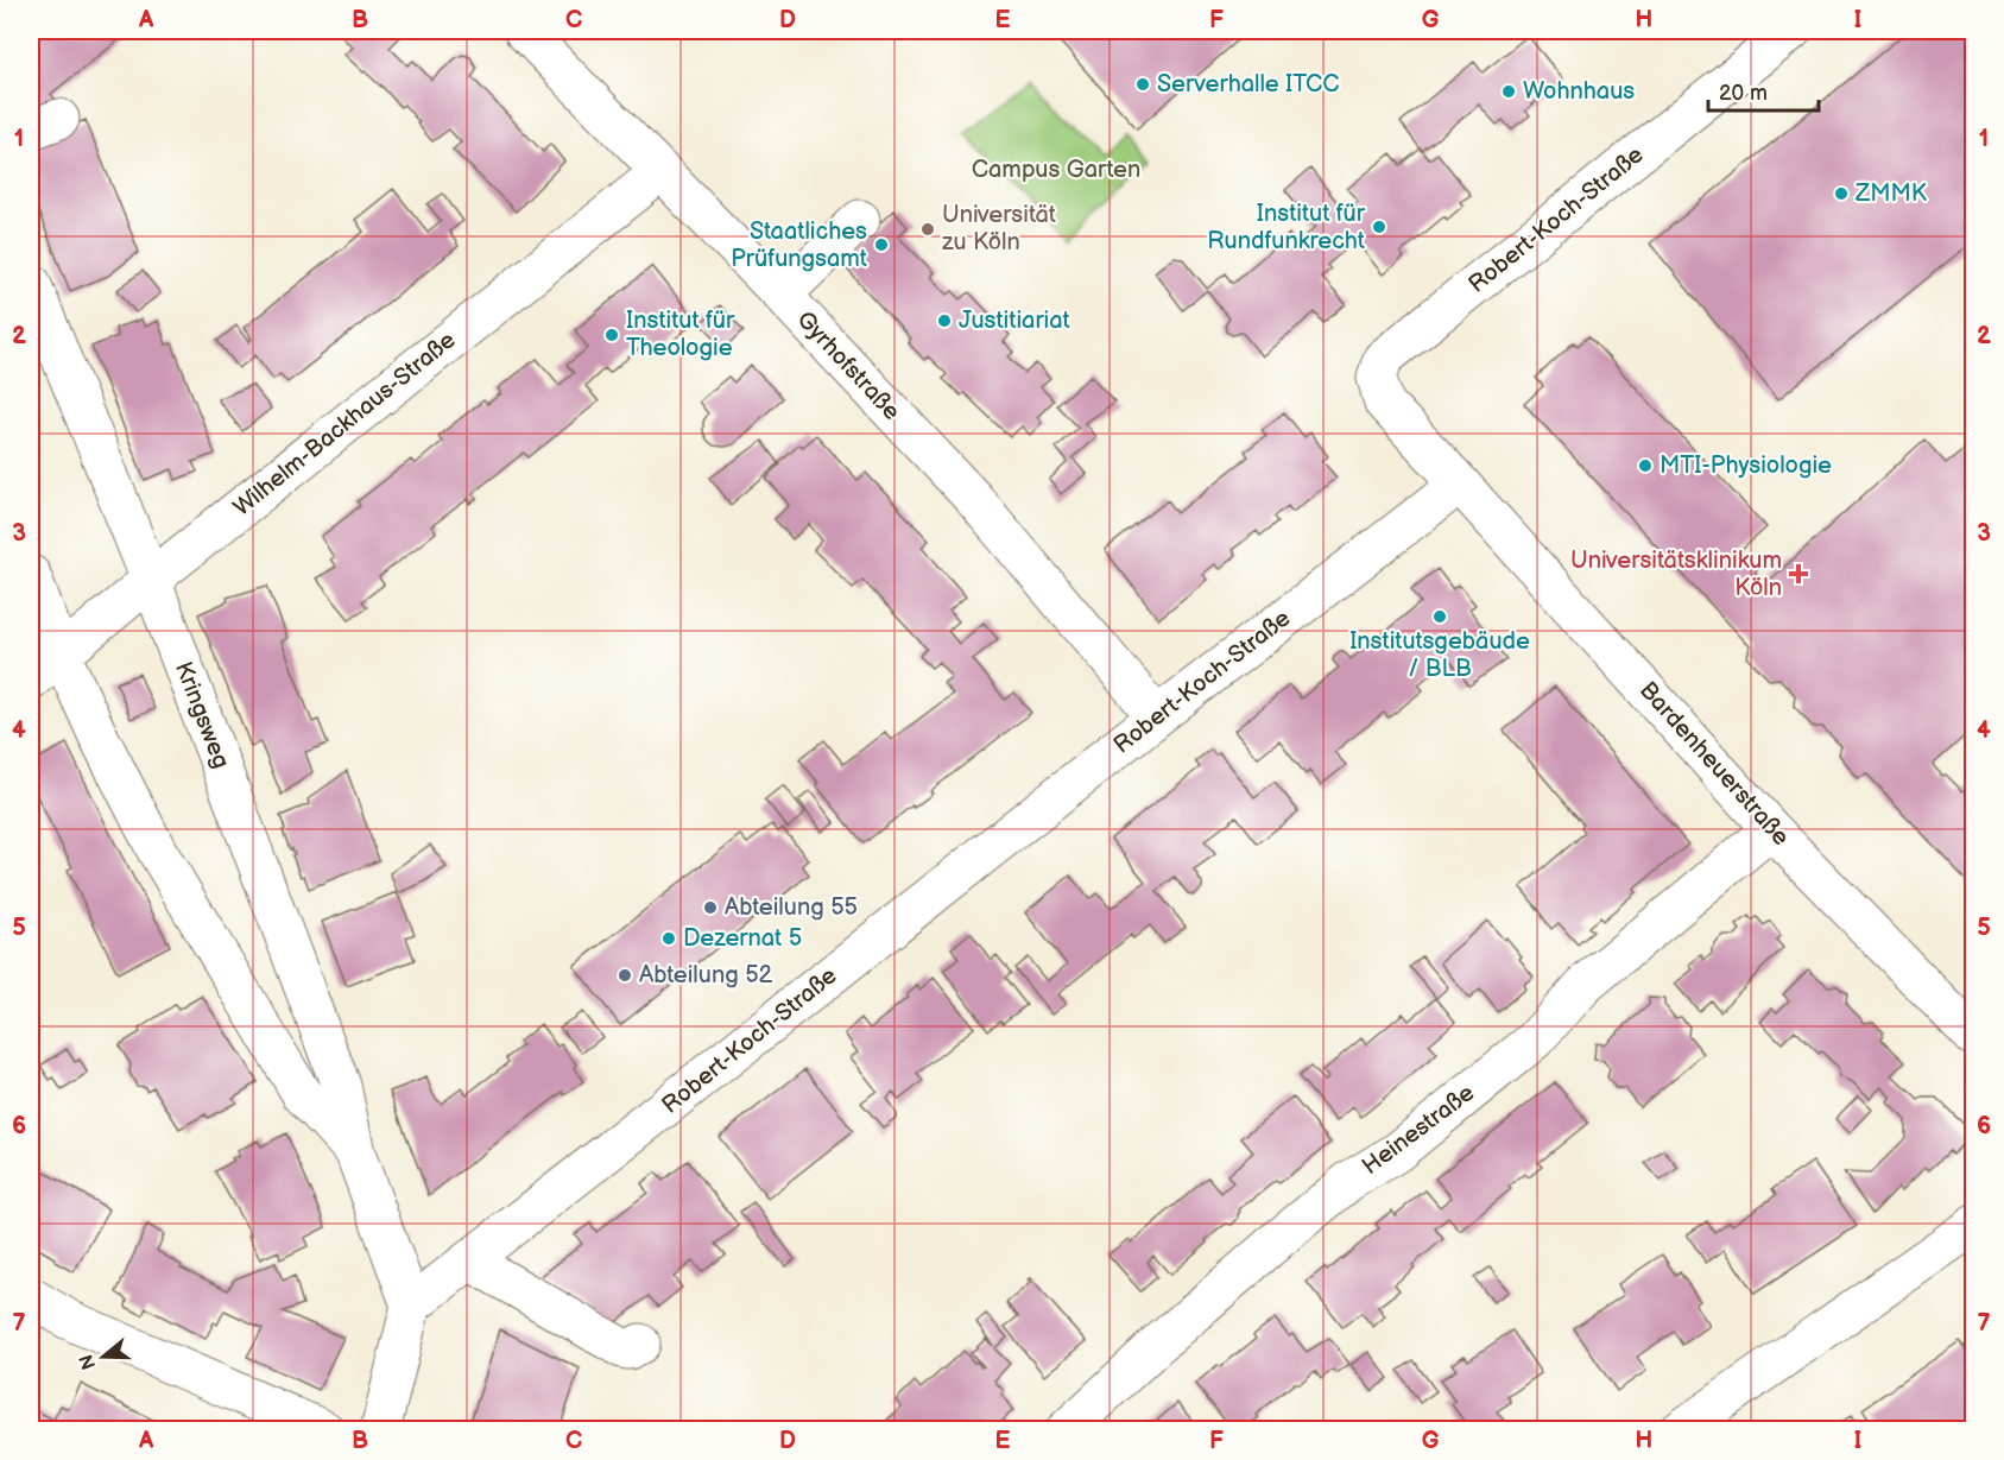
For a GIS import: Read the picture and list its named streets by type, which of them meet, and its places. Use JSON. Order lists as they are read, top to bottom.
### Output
{
  "streets": {
    "street": [
      "Robert-Koch-Straße",
      "Gyrhofstraße",
      "Wilhelm-Backhaus-Straße",
      "Kringsweg",
      "Bardenheuerstraße",
      "Heinestraße"
    ]
  },
  "crossings": [
    ["Robert-Koch-Straße", "Gyrhofstraße"],
    ["Robert-Koch-Straße", "Kringsweg"],
    ["Robert-Koch-Straße", "Bardenheuerstraße"],
    ["Gyrhofstraße", "Wilhelm-Backhaus-Straße"],
    ["Wilhelm-Backhaus-Straße", "Kringsweg"],
    ["Bardenheuerstraße", "Heinestraße"]
  ],
  "parks": ["Campus Garten"],
  "places": {
    "other": [
      "Serverhalle ITCC",
      "Wohnhaus",
      "ZMMK",
      "Institut für Rundfunkrecht",
      "Universität zu Köln",
      "Staatliches Prüfungsamt",
      "Justitiariat",
      "Institut für Theologie",
      "MTI-Physiologie",
      "Institutsgebäude / BLB",
      "Abteilung 55",
      "Dezernat 5",
      "Abteilung 52"
    ],
    "health": ["Universitätsklinikum Köln"]
  },
  "scale_bar": "20 m",
  "north": "left",
  "grid": {
    "columns": [
      "A",
      "B",
      "C",
      "D",
      "E",
      "F",
      "G",
      "H",
      "I"
    ],
    "rows": [
      "1",
      "2",
      "3",
      "4",
      "5",
      "6",
      "7"
    ]
  }
}
